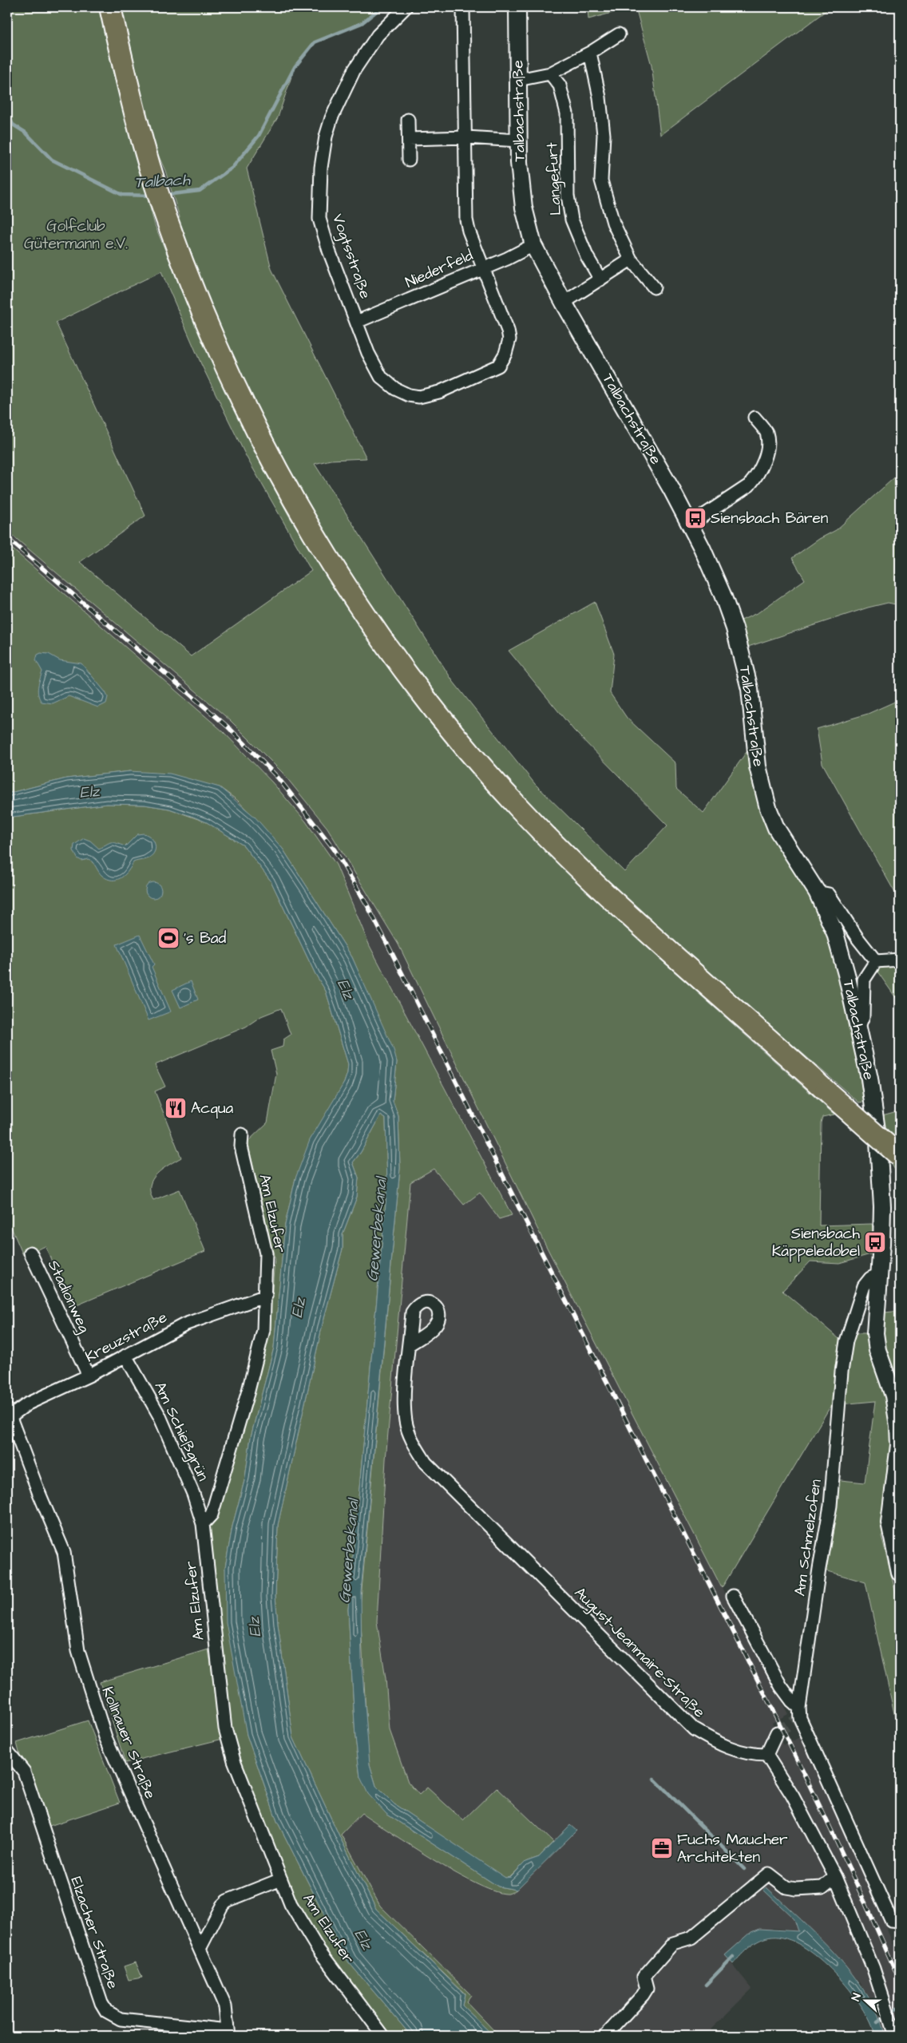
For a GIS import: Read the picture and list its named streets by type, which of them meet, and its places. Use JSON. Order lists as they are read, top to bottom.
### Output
{
  "streets": {
    "street": [
      "Talbachstraße",
      "Langefurt",
      "Vogtsstraße",
      "Niederfeld",
      "Am Elzufer",
      "Stadionweg",
      "Kreuzstraße",
      "Am Schießgrün",
      "Am Schmelzofen",
      "August-Jeanmaire-Straße",
      "Kollnauer Straße",
      "Elzacher Straße"
    ]
  },
  "crossings": [
    ["Talbachstraße", "Niederfeld"],
    ["Talbachstraße", "Am Schmelzofen"],
    ["Vogtsstraße", "Niederfeld"],
    ["Am Elzufer", "Kreuzstraße"],
    ["Am Elzufer", "Am Schießgrün"],
    ["Stadionweg", "Kreuzstraße"],
    ["Kreuzstraße", "Am Schießgrün"],
    ["Kreuzstraße", "Kollnauer Straße"],
    ["Kollnauer Straße", "Elzacher Straße"]
  ],
  "water": ["Talbach", "Elz", "Gewerbekanal"],
  "parks": ["Golfclub Gütermann e.V."],
  "places": {
    "bus stop": ["Siensbach Bären", "Siensbach Käppeledobel"],
    "sports": ["'s Bad"],
    "restaurant": ["Acqua"],
    "office": ["Fuchs Maucher Architekten"]
  },
  "north": "left"
}
